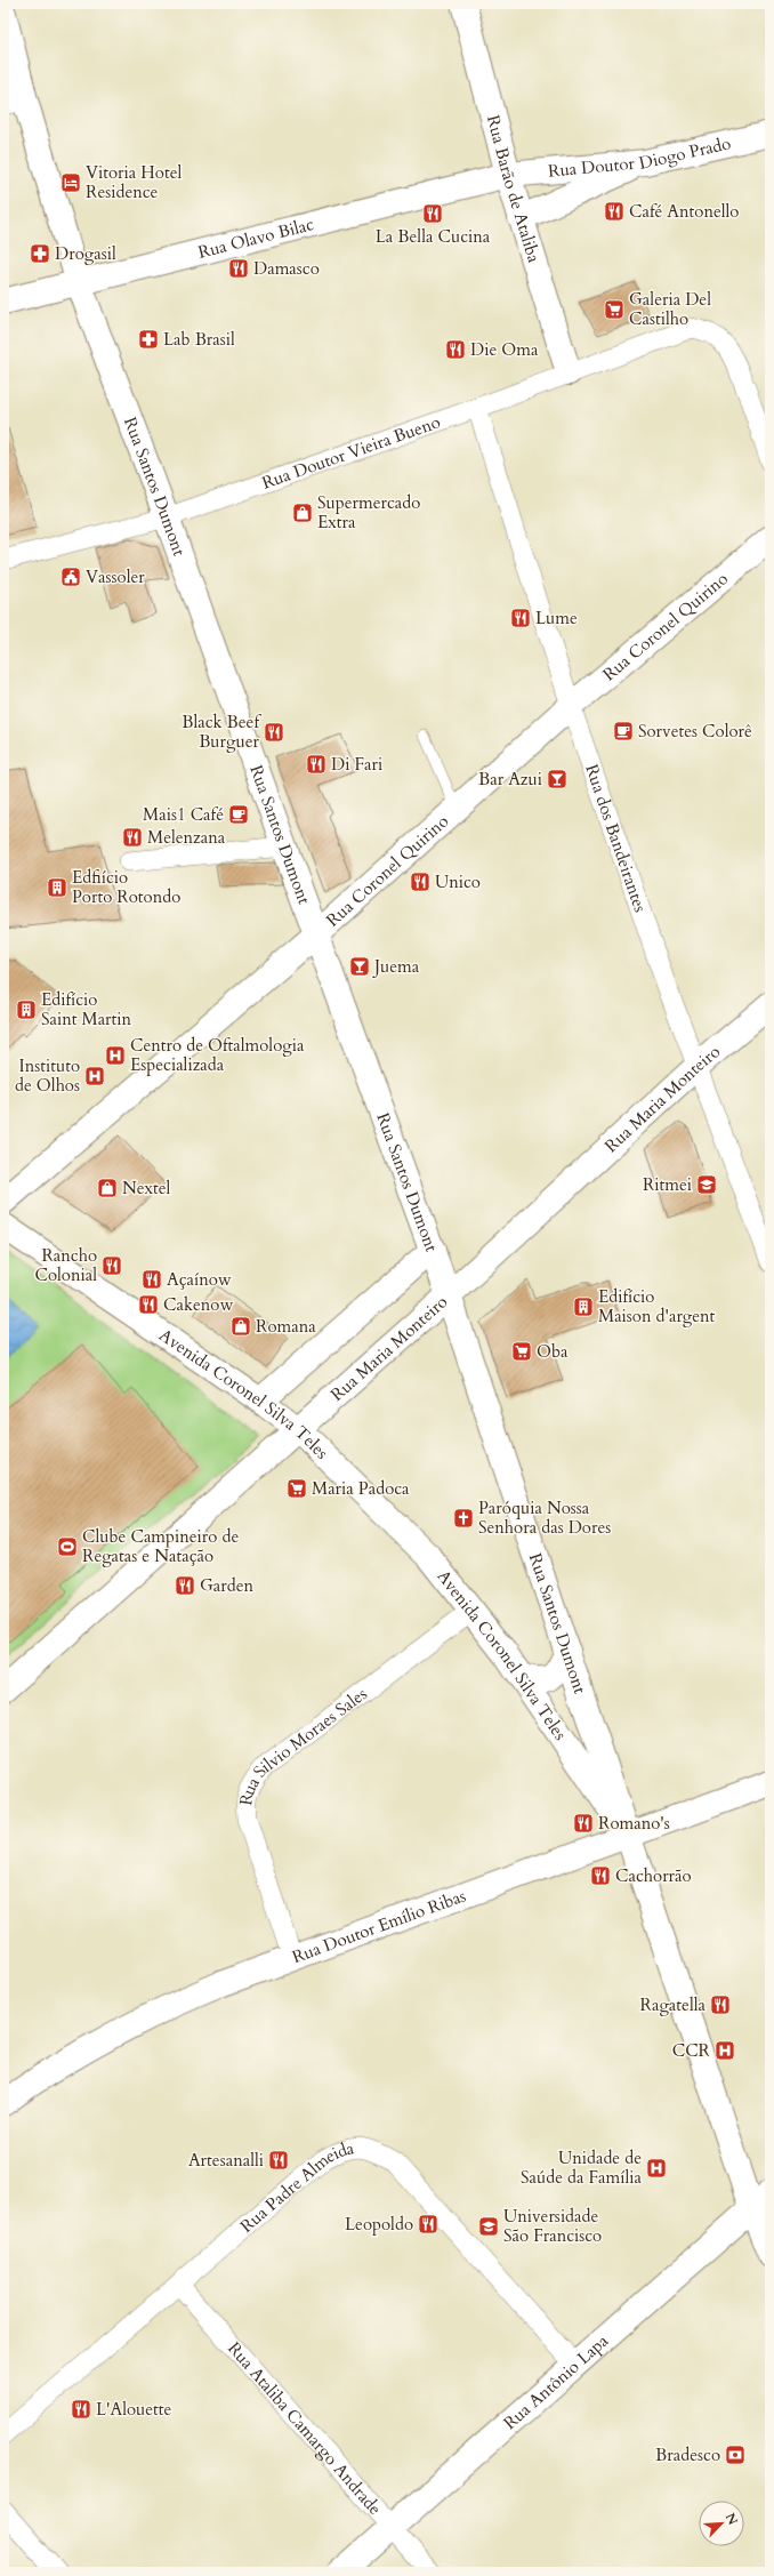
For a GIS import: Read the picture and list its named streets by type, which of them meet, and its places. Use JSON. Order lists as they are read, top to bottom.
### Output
{
  "streets": {
    "street": [
      "Rua Doutor Diogo Prado",
      "Rua Barão de Ataliba",
      "Rua Olavo Bilac",
      "Rua Doutor Vieira Bueno",
      "Rua Santos Dumont",
      "Rua Coronel Quirino",
      "Rua dos Bandeirantes",
      "Rua Maria Monteiro",
      "Avenida Coronel Silva Teles",
      "Rua Silvio Moraes Sales",
      "Rua Doutor Emílio Ribas",
      "Rua Padre Almeida",
      "Rua Antônio Lapa",
      "Rua Ataliba Camargo Andrade"
    ]
  },
  "crossings": [
    ["Rua Doutor Diogo Prado", "Rua Barão de Ataliba"],
    ["Rua Doutor Diogo Prado", "Rua Olavo Bilac"],
    ["Rua Barão de Ataliba", "Rua Olavo Bilac"],
    ["Rua Barão de Ataliba", "Rua Doutor Vieira Bueno"],
    ["Rua Olavo Bilac", "Rua Santos Dumont"],
    ["Rua Doutor Vieira Bueno", "Rua Santos Dumont"],
    ["Rua Doutor Vieira Bueno", "Rua dos Bandeirantes"],
    ["Rua Santos Dumont", "Rua Coronel Quirino"],
    ["Rua Santos Dumont", "Rua Maria Monteiro"],
    ["Rua Santos Dumont", "Avenida Coronel Silva Teles"],
    ["Rua Santos Dumont", "Rua Doutor Emílio Ribas"],
    ["Rua Coronel Quirino", "Rua dos Bandeirantes"],
    ["Rua dos Bandeirantes", "Rua Maria Monteiro"],
    ["Rua Maria Monteiro", "Avenida Coronel Silva Teles"],
    ["Avenida Coronel Silva Teles", "Rua Silvio Moraes Sales"],
    ["Avenida Coronel Silva Teles", "Rua Doutor Emílio Ribas"],
    ["Avenida Coronel Silva Teles", "Rua Antônio Lapa"],
    ["Rua Silvio Moraes Sales", "Rua Doutor Emílio Ribas"],
    ["Rua Padre Almeida", "Rua Antônio Lapa"],
    ["Rua Padre Almeida", "Rua Ataliba Camargo Andrade"],
    ["Rua Antônio Lapa", "Rua Ataliba Camargo Andrade"]
  ],
  "places": {
    "hotel": ["Vitoria Hotel Residence"],
    "restaurant": [
      "Café Antonello",
      "La Bella Cucina",
      "Damasco",
      "Die Oma",
      "Lume",
      "Black Beef Burguer",
      "Di Fari",
      "Melenzana",
      "Unico",
      "Rancho Colonial",
      "Açaínow",
      "Cakenow",
      "Garden",
      "Romano's",
      "Cachorrão",
      "Ragatella",
      "Artesanalli",
      "Leopoldo",
      "L'Alouette"
    ],
    "pharmacy": ["Drogasil", "Lab Brasil"],
    "supermarket": ["Galeria Del Castilho", "Oba", "Maria Padoca"],
    "shop": ["Supermercado Extra", "Nextel", "Romana"],
    "public building": ["Vassoler"],
    "cafe": ["Sorvetes Colorê", "Mais1 Café"],
    "bar": ["Bar Azui", "Juema"],
    "building": ["Edfiício Porto Rotondo", "Edifício Saint Martin", "Edifício Maison d'argent"],
    "hospital": [
      "Centro de Oftalmologia Especializada",
      "Instituto de Olhos",
      "CCR",
      "Unidade de Saúde da Família"
    ],
    "school or university": ["Ritmei", "Universidade São Francisco"],
    "church": ["Paróquia Nossa Senhora das Dores"],
    "sports": ["Clube Campineiro de Regatas e Natação"],
    "bank": ["Bradesco"]
  },
  "north": "top right"
}
